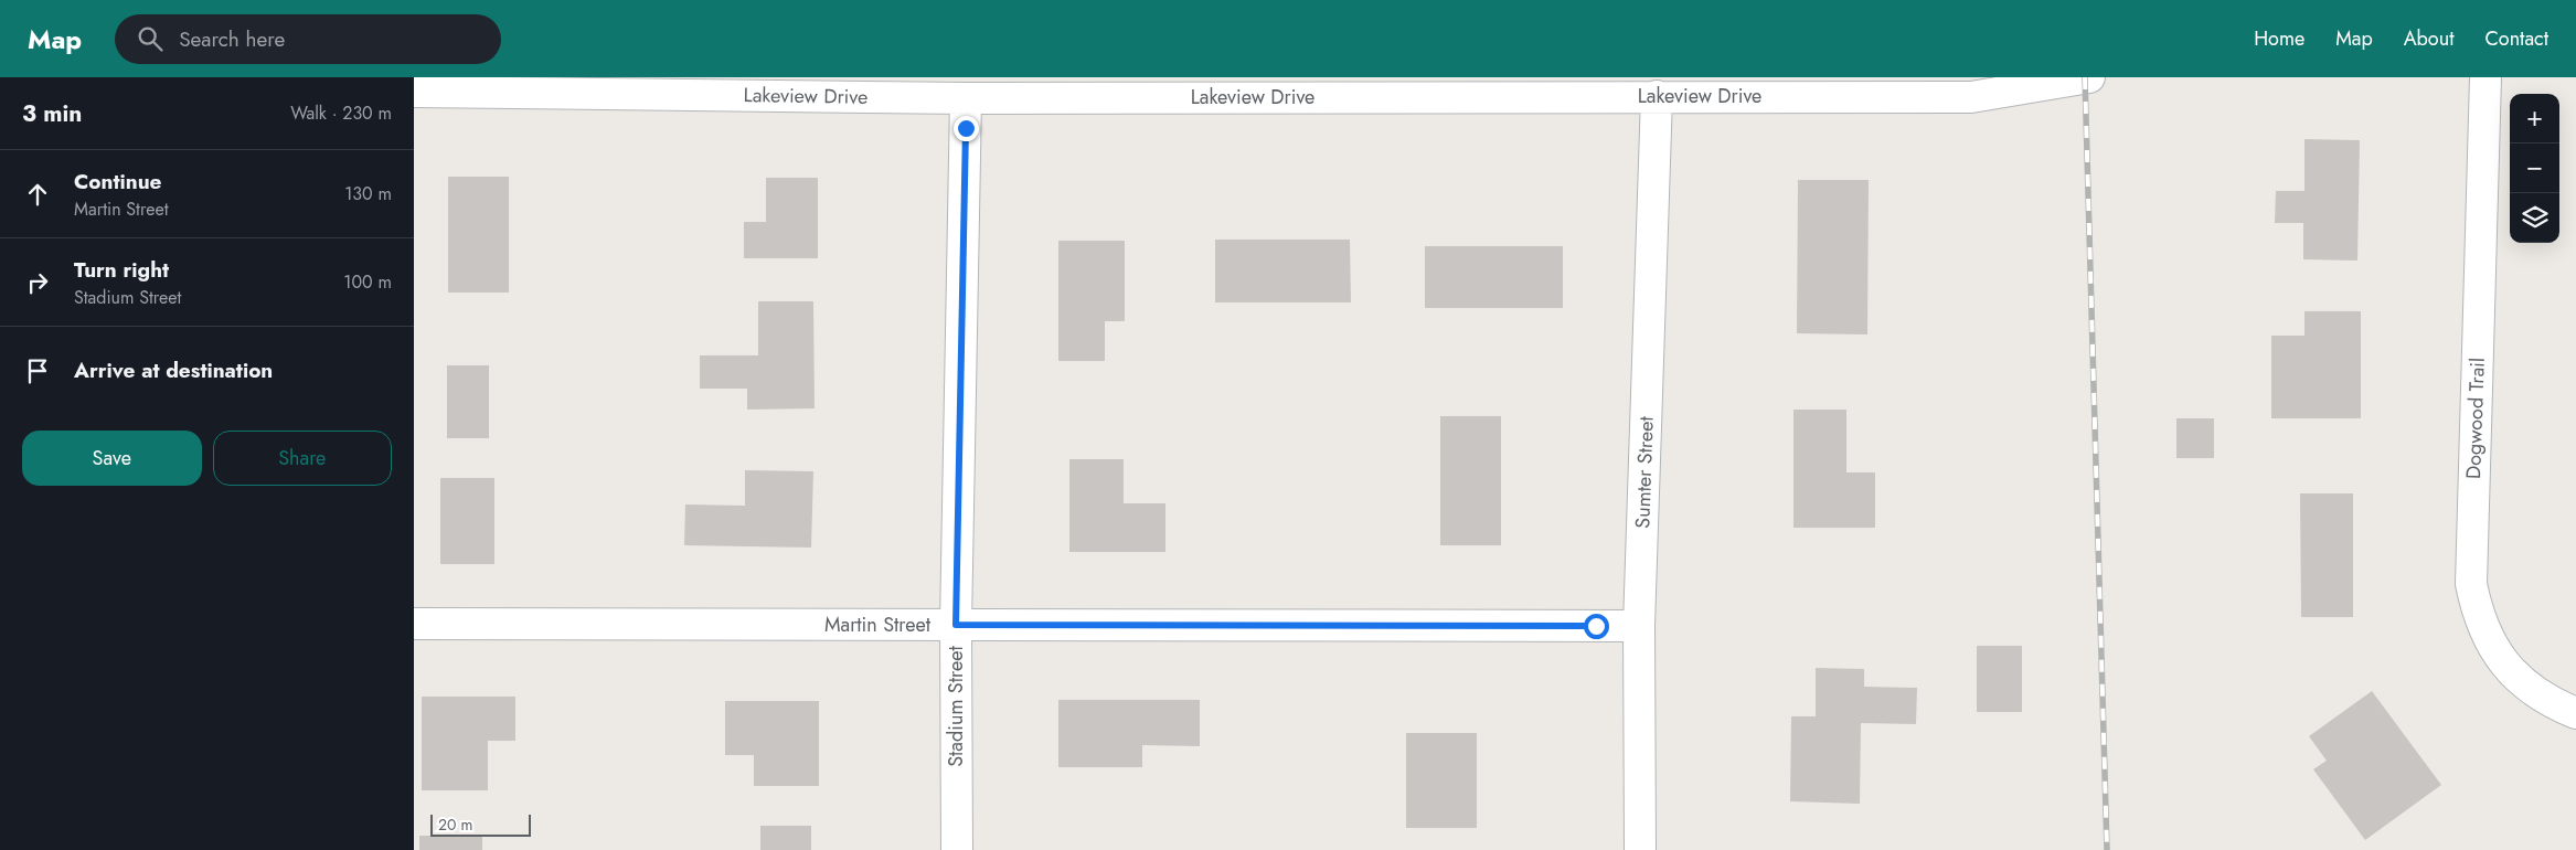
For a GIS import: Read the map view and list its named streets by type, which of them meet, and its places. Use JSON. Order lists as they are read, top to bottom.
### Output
{
  "streets": {
    "street": [
      "Lakeview Drive",
      "Dogwood Trail",
      "Sumter Street",
      "Martin Street",
      "Stadium Street"
    ]
  },
  "crossings": [
    ["Lakeview Drive", "Sumter Street"],
    ["Lakeview Drive", "Stadium Street"],
    ["Sumter Street", "Martin Street"],
    ["Martin Street", "Stadium Street"]
  ],
  "scale_bar": "20 m",
  "page": {
    "header": "Map",
    "search": "Search here",
    "nav": [
      "Home",
      "Map",
      "About",
      "Contact"
    ],
    "heading": ["3 min", "Walk · 230 m"],
    "map_buttons": ["+", "−"],
    "list": [
      ["Continue", "Martin Street", "130 m"],
      ["Turn right", "Stadium Street", "100 m"],
      "Arrive at destination"
    ],
    "buttons": ["Save", "Share"],
    "scale": "20 m"
  }
}
